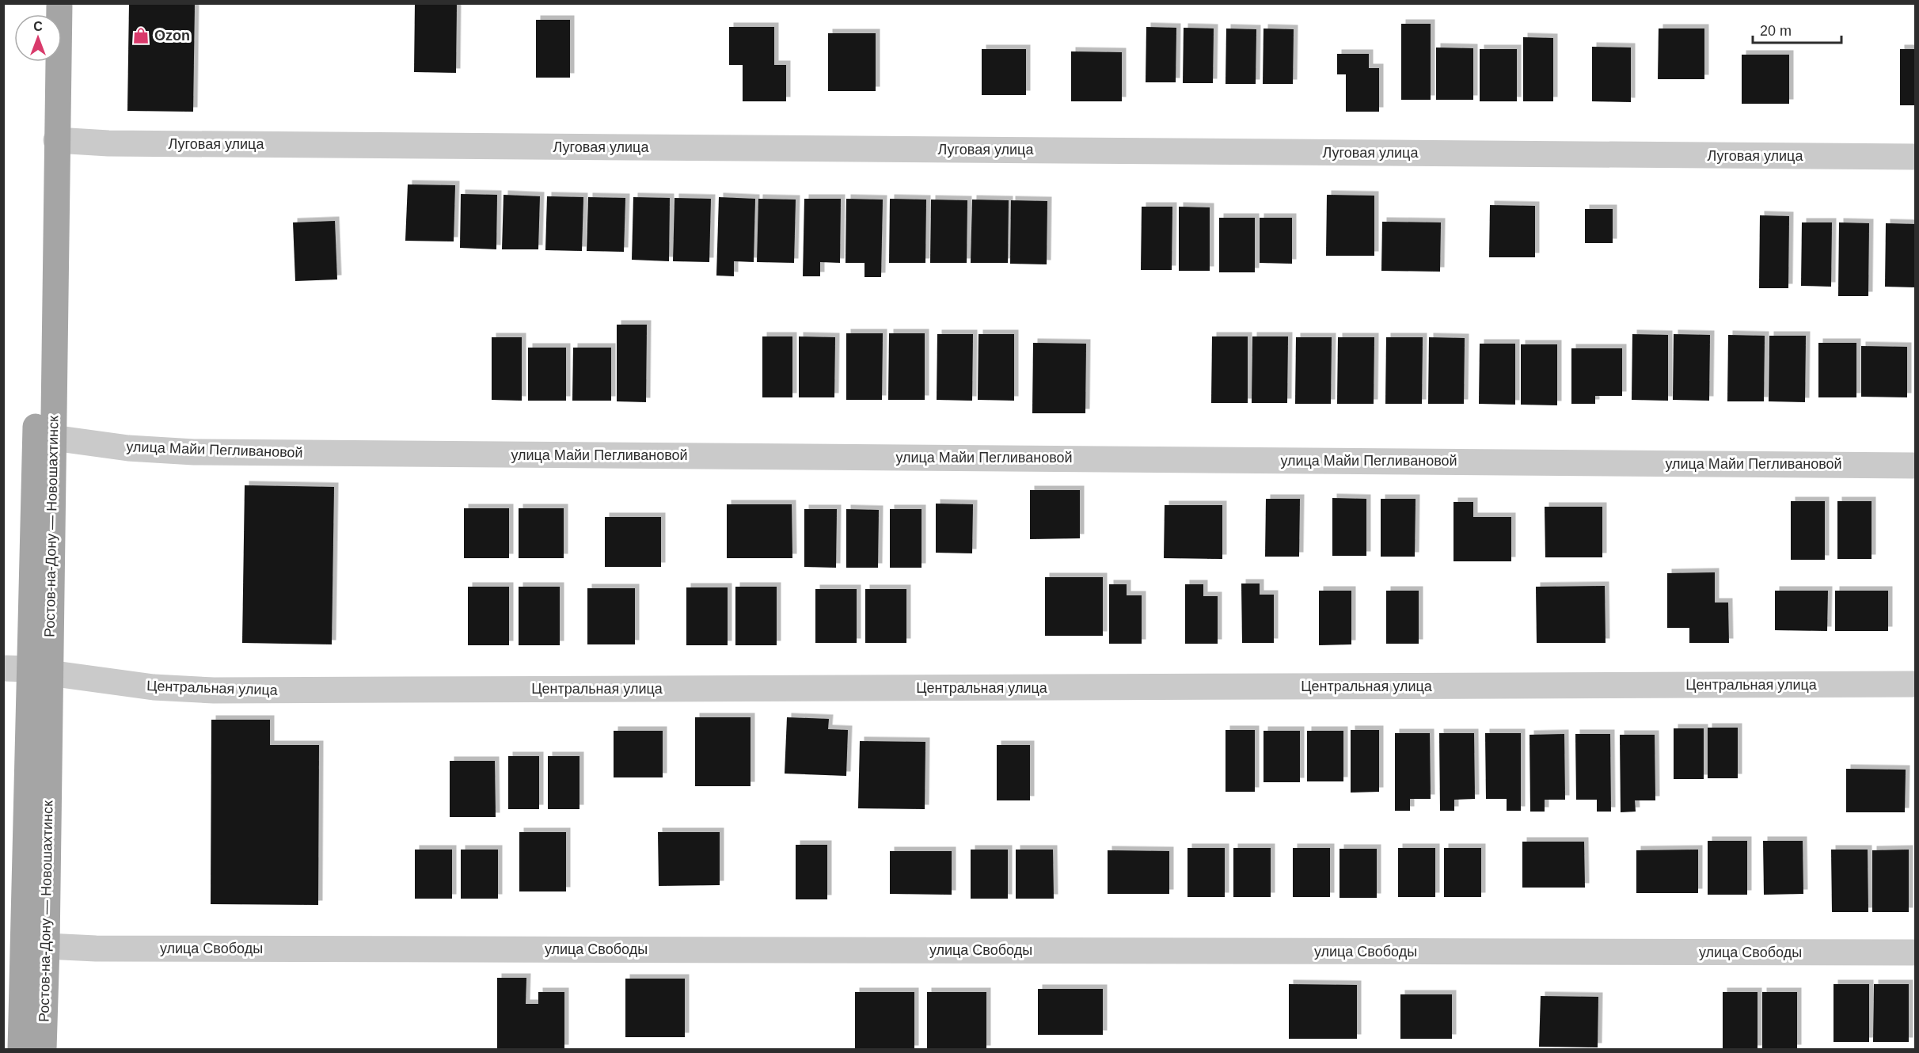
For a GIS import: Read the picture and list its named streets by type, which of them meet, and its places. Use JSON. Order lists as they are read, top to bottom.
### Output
{
  "streets": {
    "main road": ["Ростов-на-Дону — Новошахтинск"],
    "street": [
      "Луговая улица",
      "улица Майи Пегливановой",
      "Центральная улица",
      "улица Свободы"
    ]
  },
  "crossings": [
    ["Луговая улица", "Ростов-на-Дону — Новошахтинск"],
    ["улица Майи Пегливановой", "Ростов-на-Дону — Новошахтинск"],
    ["Ростов-на-Дону — Новошахтинск", "Центральная улица"],
    ["Ростов-на-Дону — Новошахтинск", "улица Свободы"]
  ],
  "places": {
    "shop": ["Ozon"]
  },
  "scale_bar": "20 m",
  "north": "top"
}
